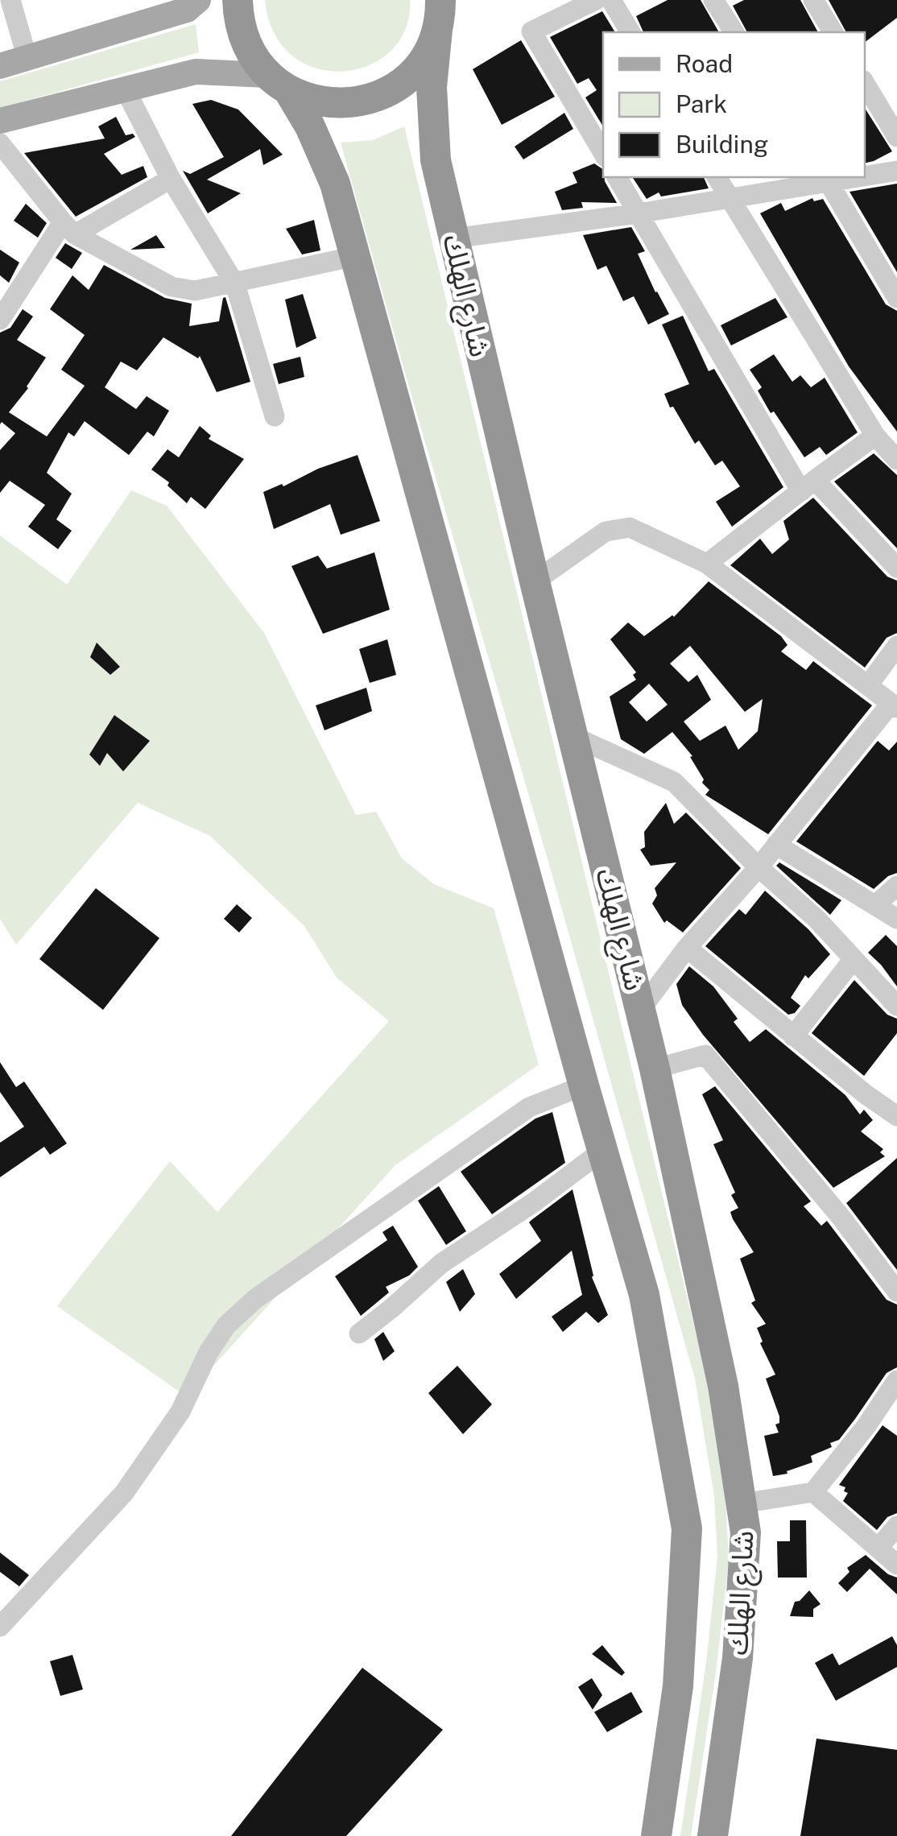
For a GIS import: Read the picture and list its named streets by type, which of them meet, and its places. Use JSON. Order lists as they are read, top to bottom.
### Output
{
  "streets": {
    "highway": ["شارع الهلك"]
  },
  "legend": ["Road", "Park", "Building"]
}
